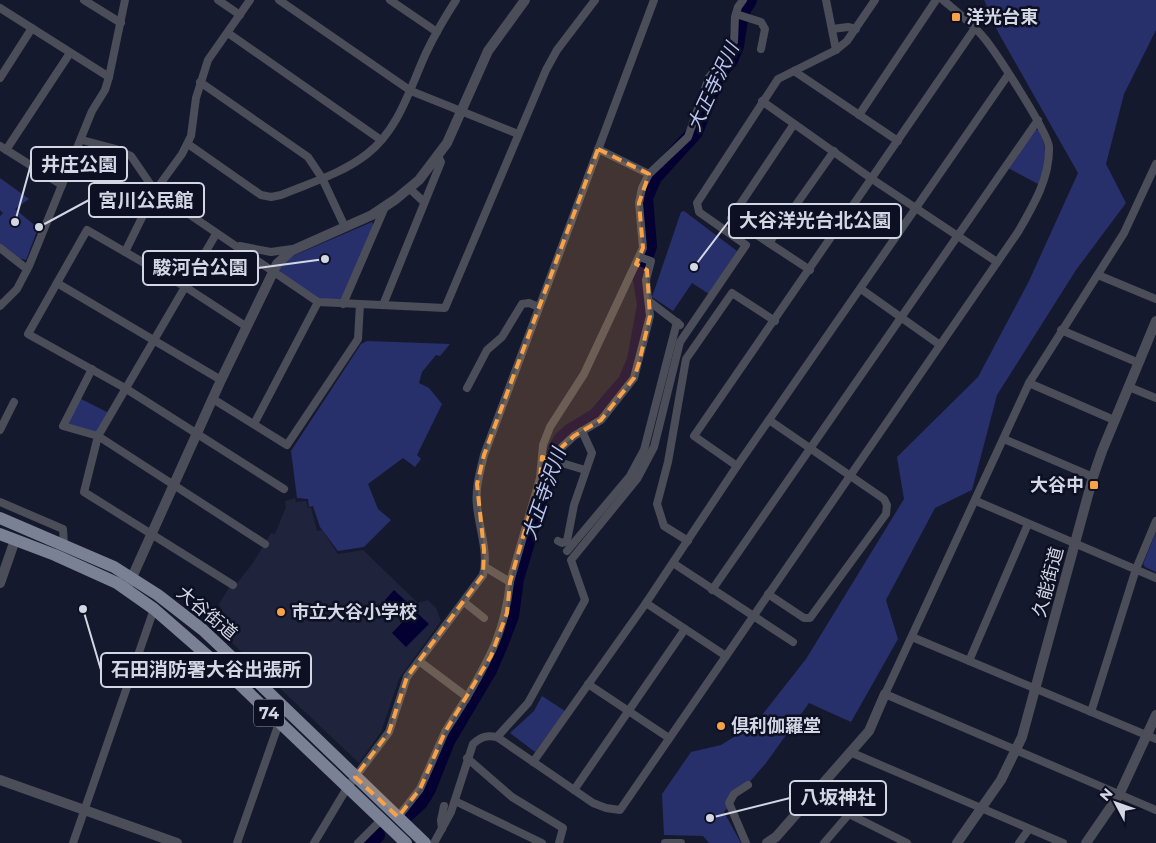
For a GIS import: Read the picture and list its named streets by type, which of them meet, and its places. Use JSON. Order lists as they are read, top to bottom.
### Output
{
  "streets": {
    "main road": ["大谷街道", "74"],
    "street": ["久能街道"]
  },
  "water": ["大正寺沢川"],
  "places": {
    "transit": ["洋光台東", "大谷中"],
    "other": [
      "井庄公園",
      "宮川公民館",
      "駿河台公園",
      "大谷洋光台北公園",
      "石田消防署大谷出張所",
      "市立大谷小学校",
      "倶利伽羅堂",
      "八坂神社"
    ]
  },
  "north": "top left"
}
